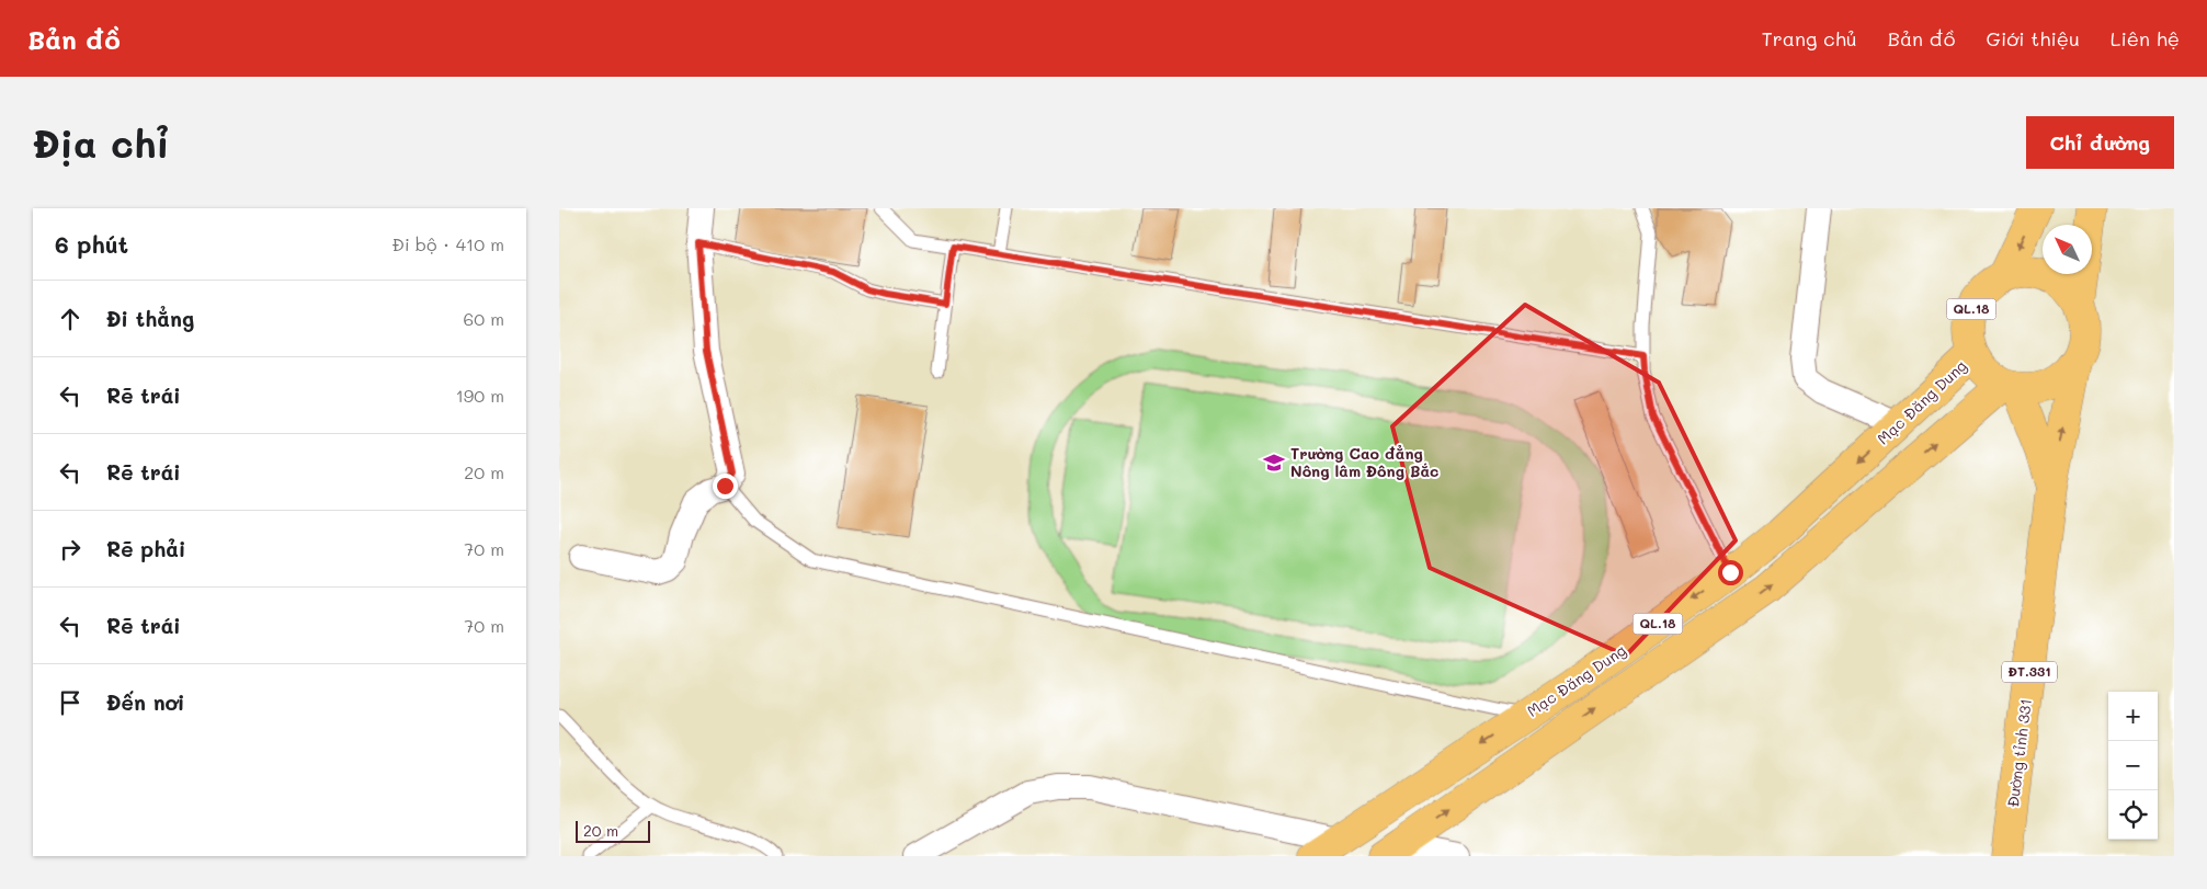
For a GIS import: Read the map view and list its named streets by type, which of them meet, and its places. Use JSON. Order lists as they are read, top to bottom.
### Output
{
  "streets": {
    "main road": [
      "QL.18",
      "Mạc Đăng Dung",
      "ĐT.331",
      "Đường tỉnh 331"
    ]
  },
  "crossings": [
    ["QL.18", "Mạc Đăng Dung"],
    ["QL.18", "Đường tỉnh 331"],
    ["Mạc Đăng Dung", "Đường tỉnh 331"]
  ],
  "places": {
    "school or university": ["Trường Cao đẳng Nông lâm Đông Bắc"]
  },
  "scale_bar": "20 m",
  "north": "top left",
  "page": {
    "header": "Bản đồ",
    "nav": [
      "Trang chủ",
      "Bản đồ",
      "Giới thiệu",
      "Liên hệ"
    ],
    "buttons": "Chỉ đường",
    "title": "Địa chỉ",
    "heading": ["6 phút", "Đi bộ · 410 m"],
    "list": [
      ["Đi thẳng", "60 m"],
      ["Rẽ trái", "190 m"],
      ["Rẽ trái", "20 m"],
      ["Rẽ phải", "70 m"],
      ["Rẽ trái", "70 m"],
      "Đến nơi"
    ],
    "map_buttons": ["+", "−"],
    "scale": "20 m"
  }
}
